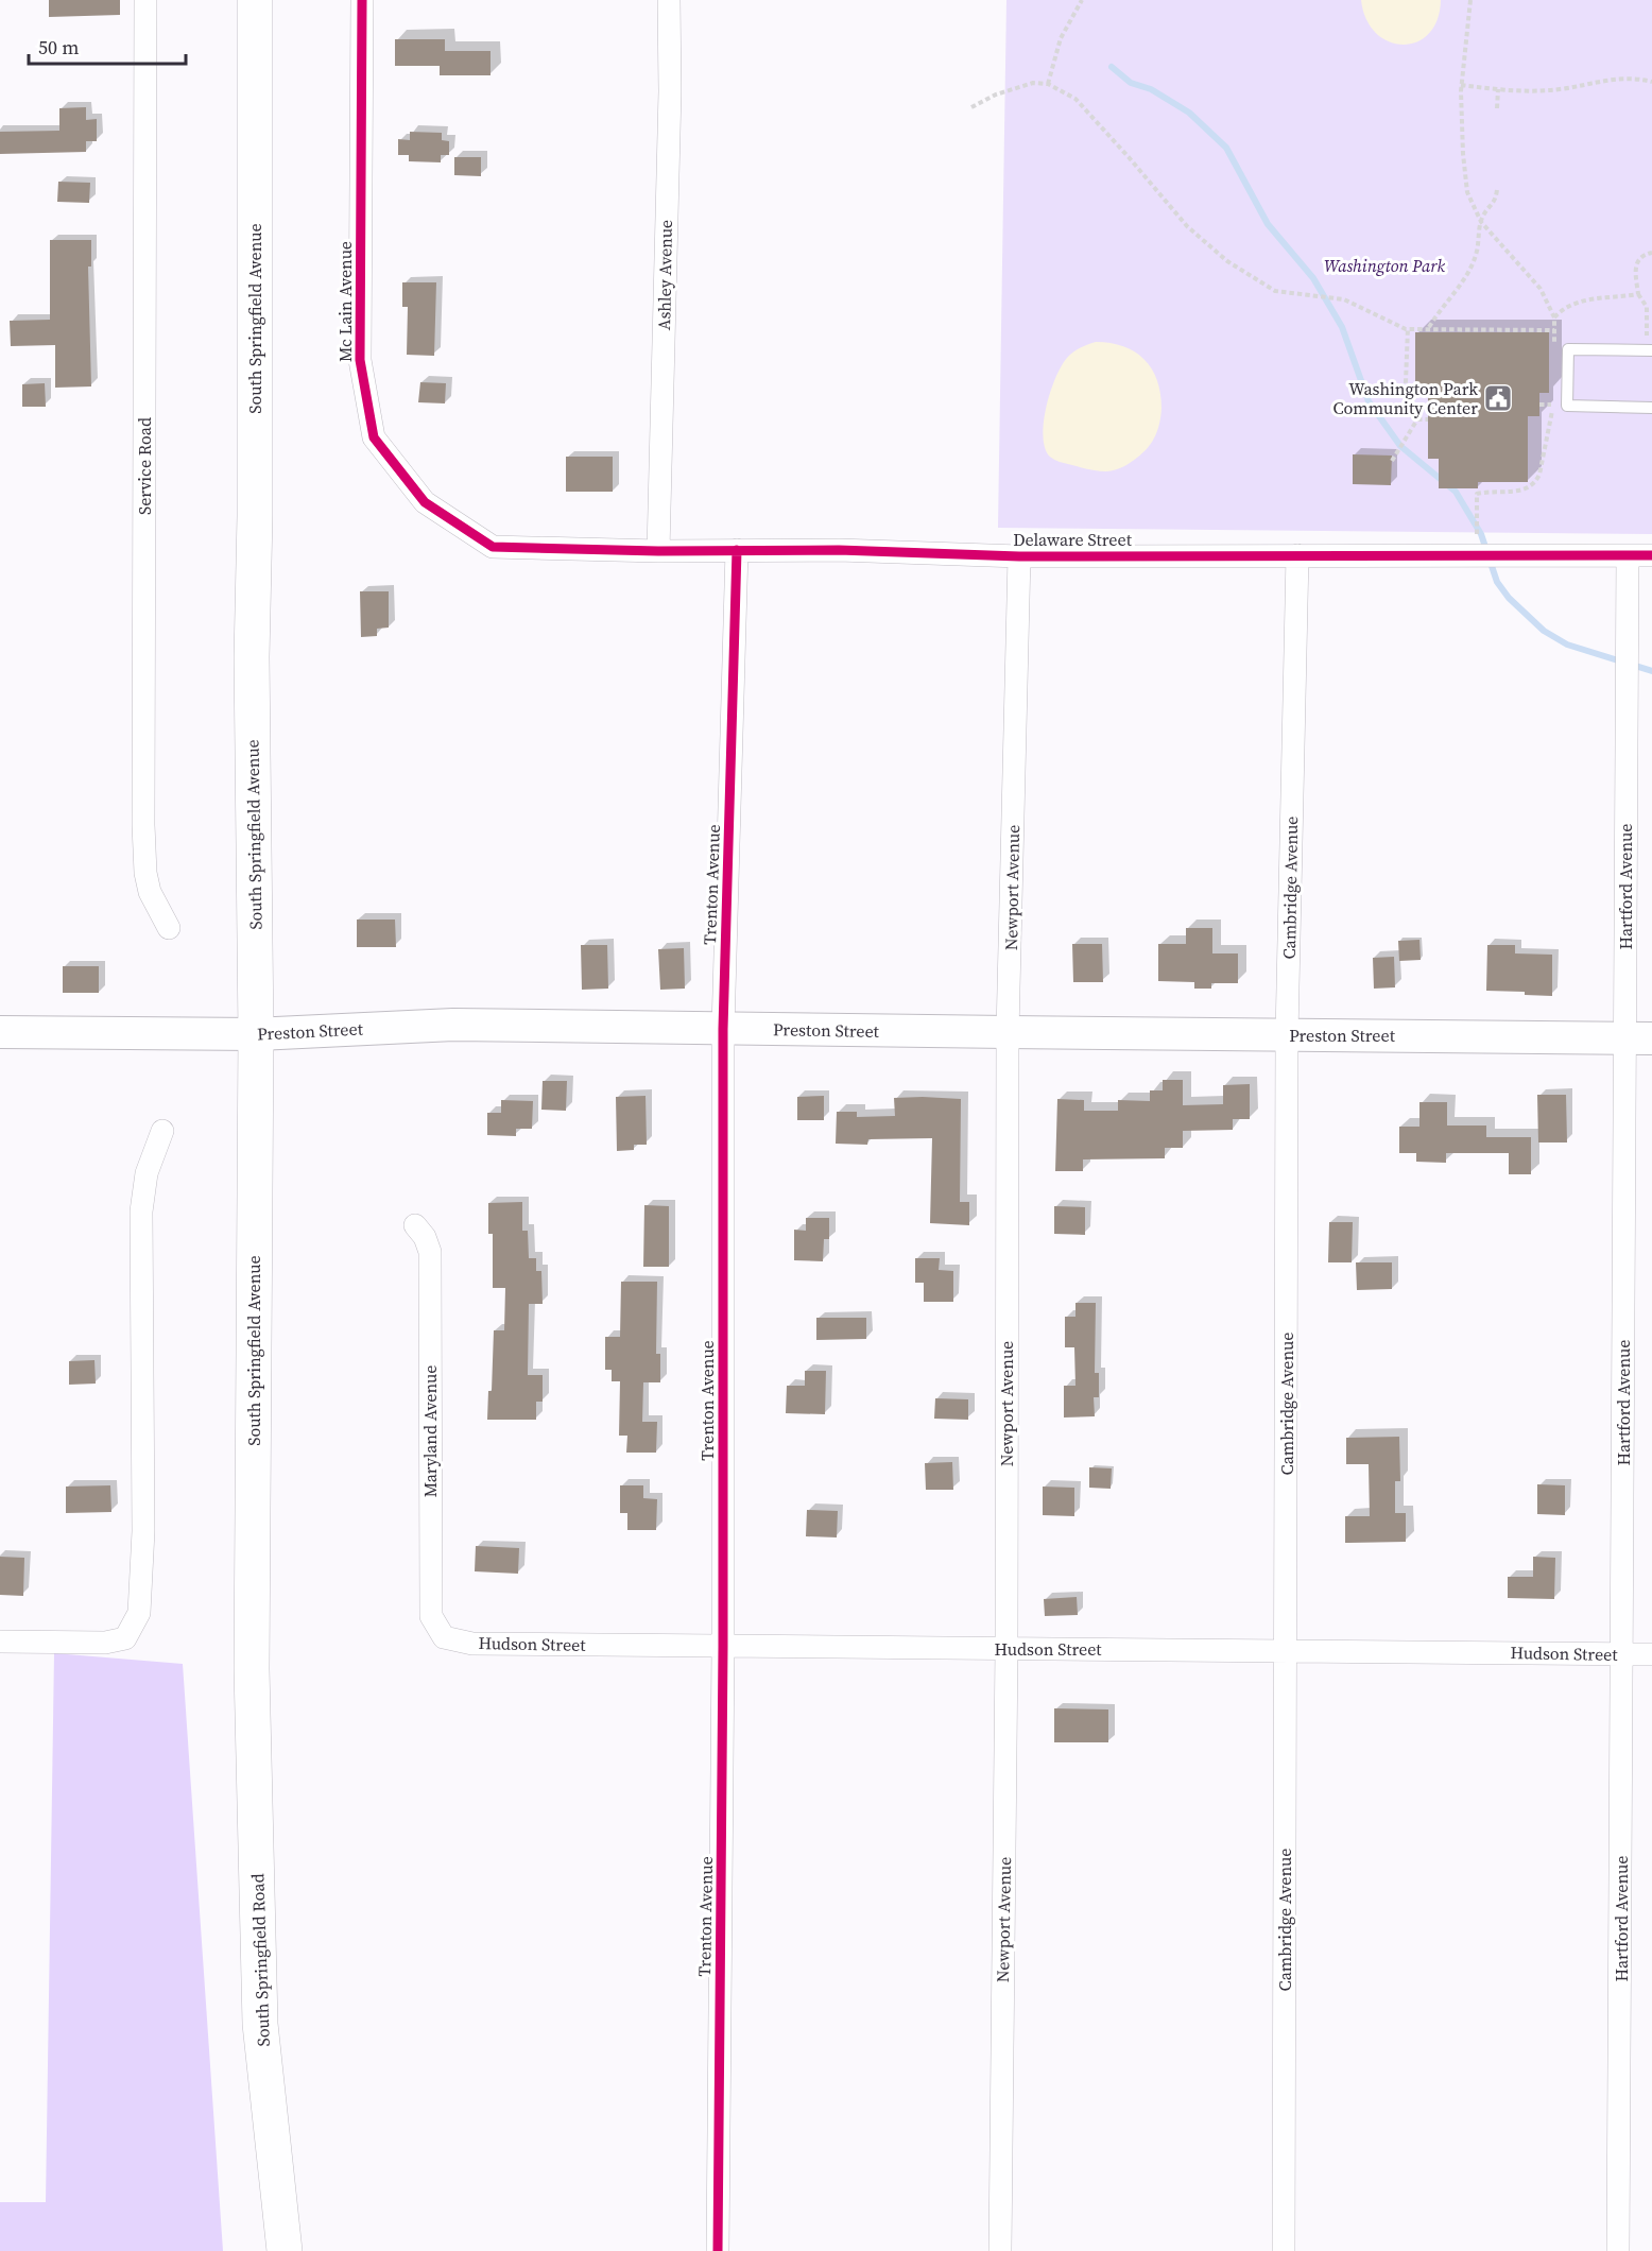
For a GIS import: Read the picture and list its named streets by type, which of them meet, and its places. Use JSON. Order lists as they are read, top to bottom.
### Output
{
  "streets": {
    "main road": ["South Springfield Avenue", "South Springfield Road"],
    "street": [
      "Ashley Avenue",
      "Mc Lain Avenue",
      "Service Road",
      "Delaware Street",
      "Trenton Avenue",
      "Hartford Avenue",
      "Newport Avenue",
      "Cambridge Avenue",
      "Preston Street",
      "Maryland Avenue",
      "Hudson Street"
    ]
  },
  "crossings": [
    ["Ashley Avenue", "Delaware Street"],
    ["Mc Lain Avenue", "Delaware Street"],
    ["South Springfield Avenue", "Preston Street"],
    ["South Springfield Avenue", "South Springfield Road"],
    ["Delaware Street", "Trenton Avenue"],
    ["Delaware Street", "Hartford Avenue"],
    ["Delaware Street", "Newport Avenue"],
    ["Delaware Street", "Cambridge Avenue"],
    ["Trenton Avenue", "Preston Street"],
    ["Trenton Avenue", "Hudson Street"],
    ["Hartford Avenue", "Preston Street"],
    ["Hartford Avenue", "Hudson Street"],
    ["Newport Avenue", "Preston Street"],
    ["Newport Avenue", "Hudson Street"],
    ["Cambridge Avenue", "Preston Street"],
    ["Cambridge Avenue", "Hudson Street"],
    ["Maryland Avenue", "Hudson Street"]
  ],
  "parks": ["Washington Park"],
  "places": {
    "public building": ["Washington Park Community Center"]
  },
  "scale_bar": "50 m"
}
